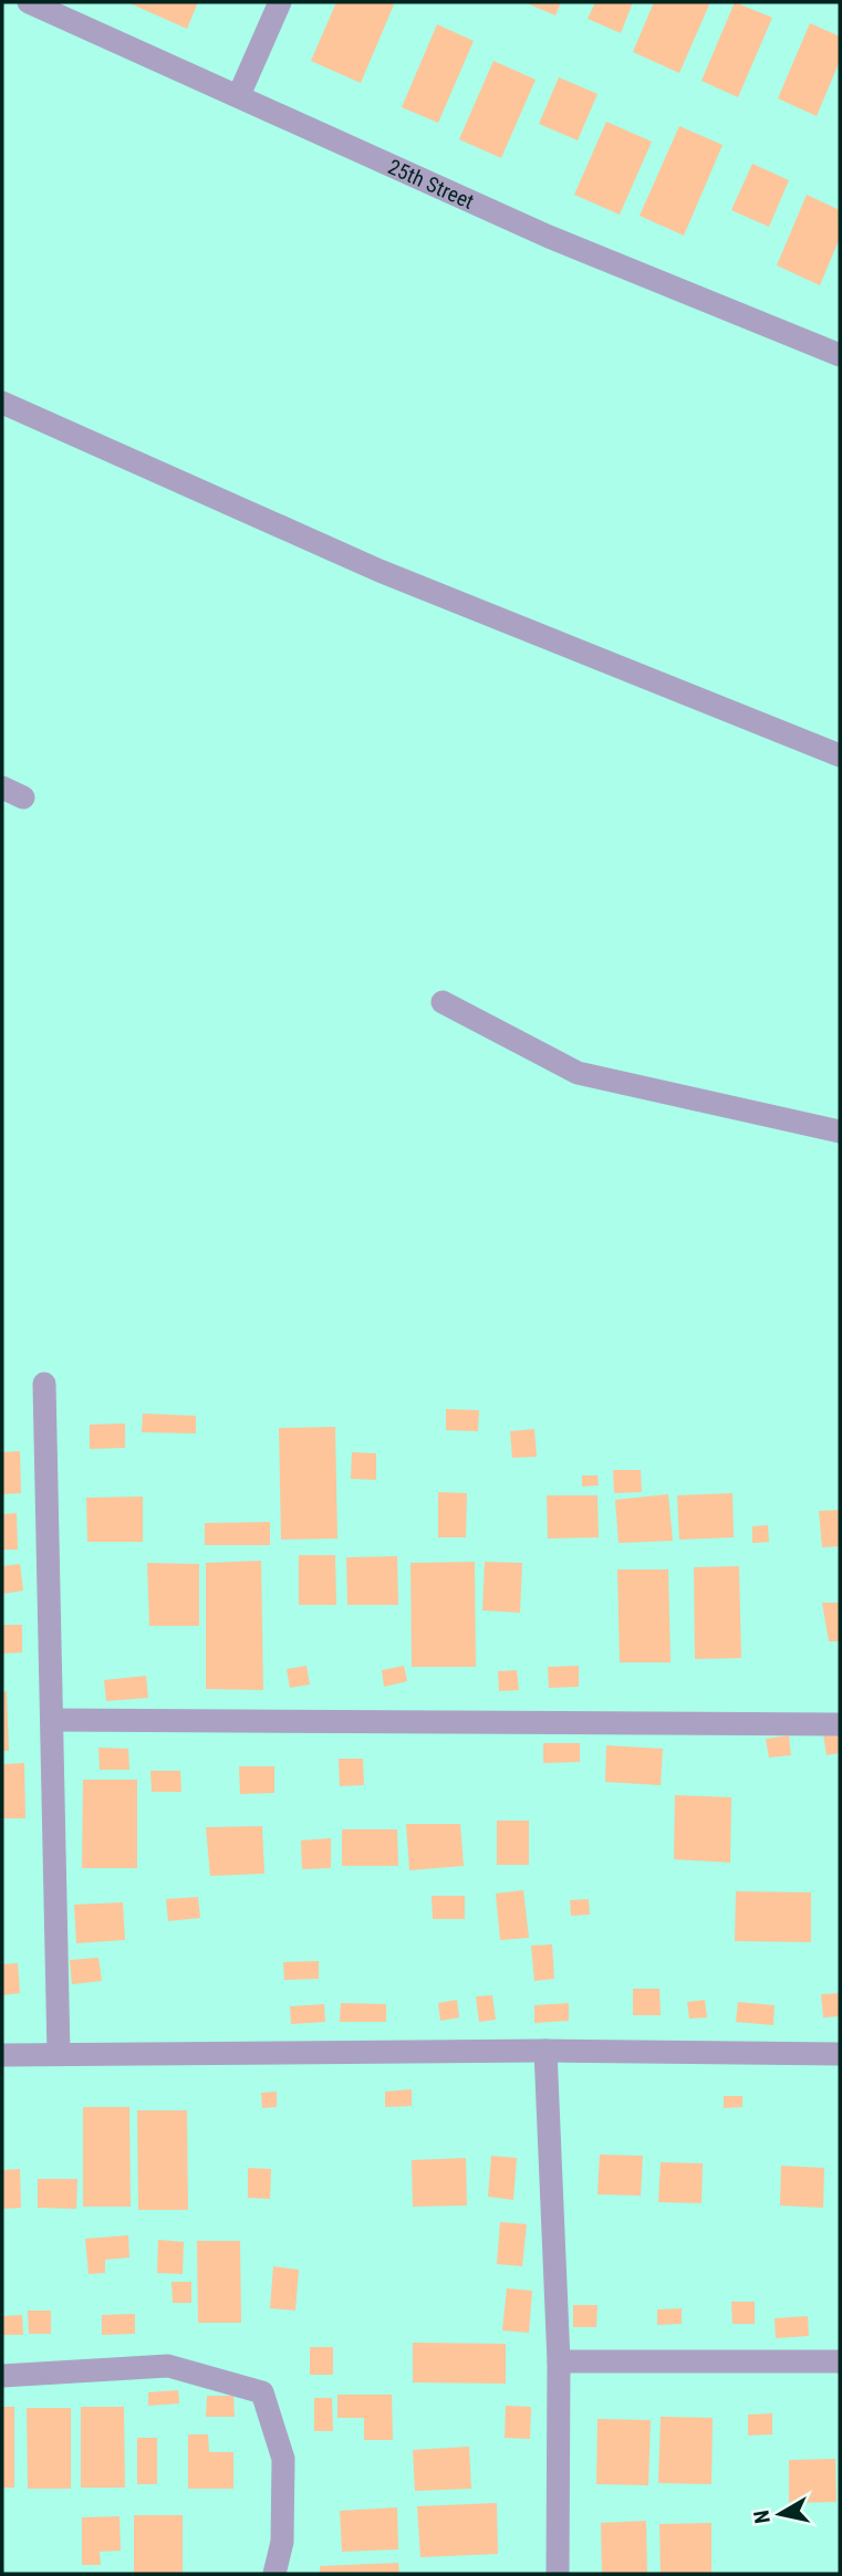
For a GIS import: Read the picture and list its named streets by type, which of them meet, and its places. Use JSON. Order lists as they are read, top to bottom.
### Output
{
  "streets": {
    "street": ["25th Street"]
  },
  "north": "left"
}
